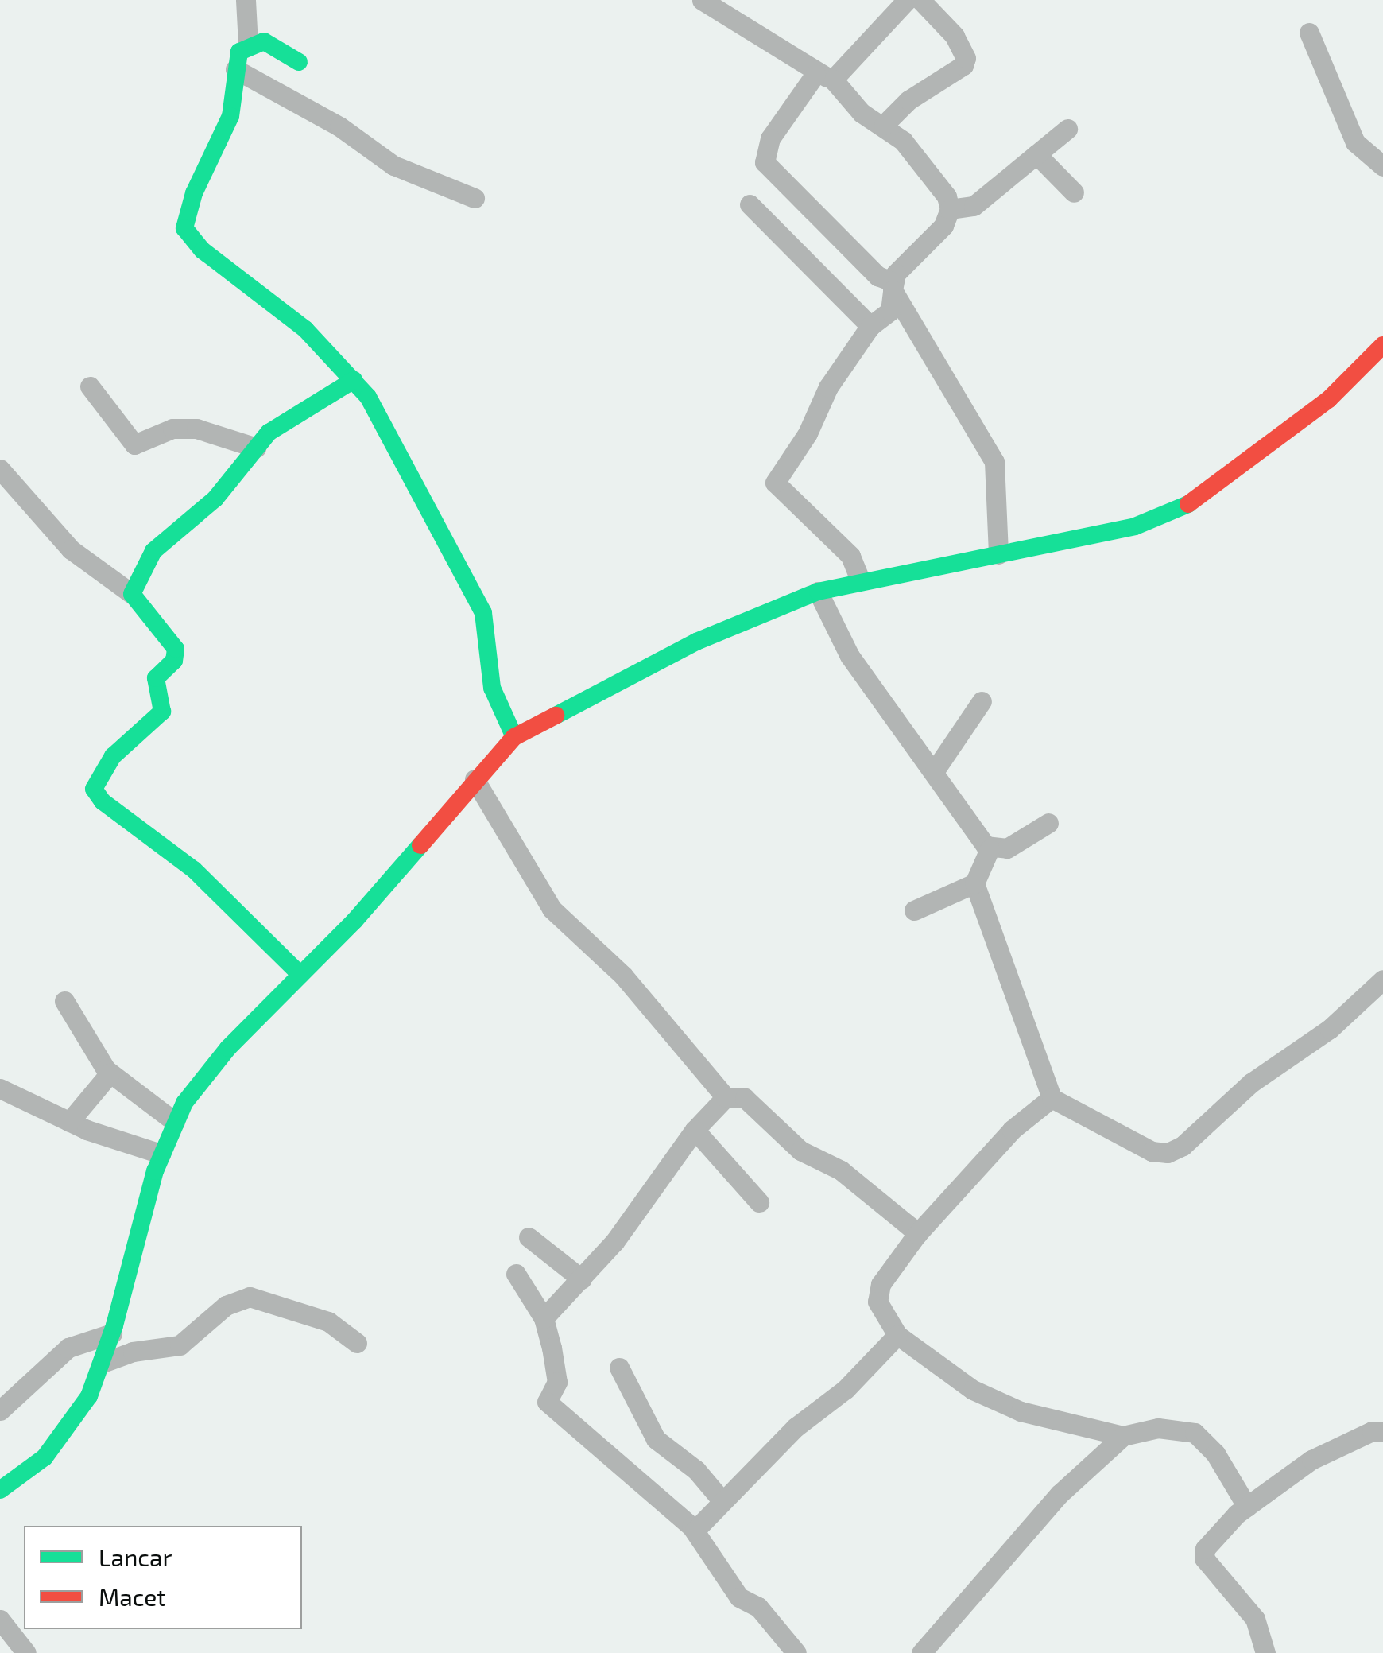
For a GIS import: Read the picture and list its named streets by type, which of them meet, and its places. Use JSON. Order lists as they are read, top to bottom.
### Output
{
  "legend": ["Lancar", "Macet"]
}
